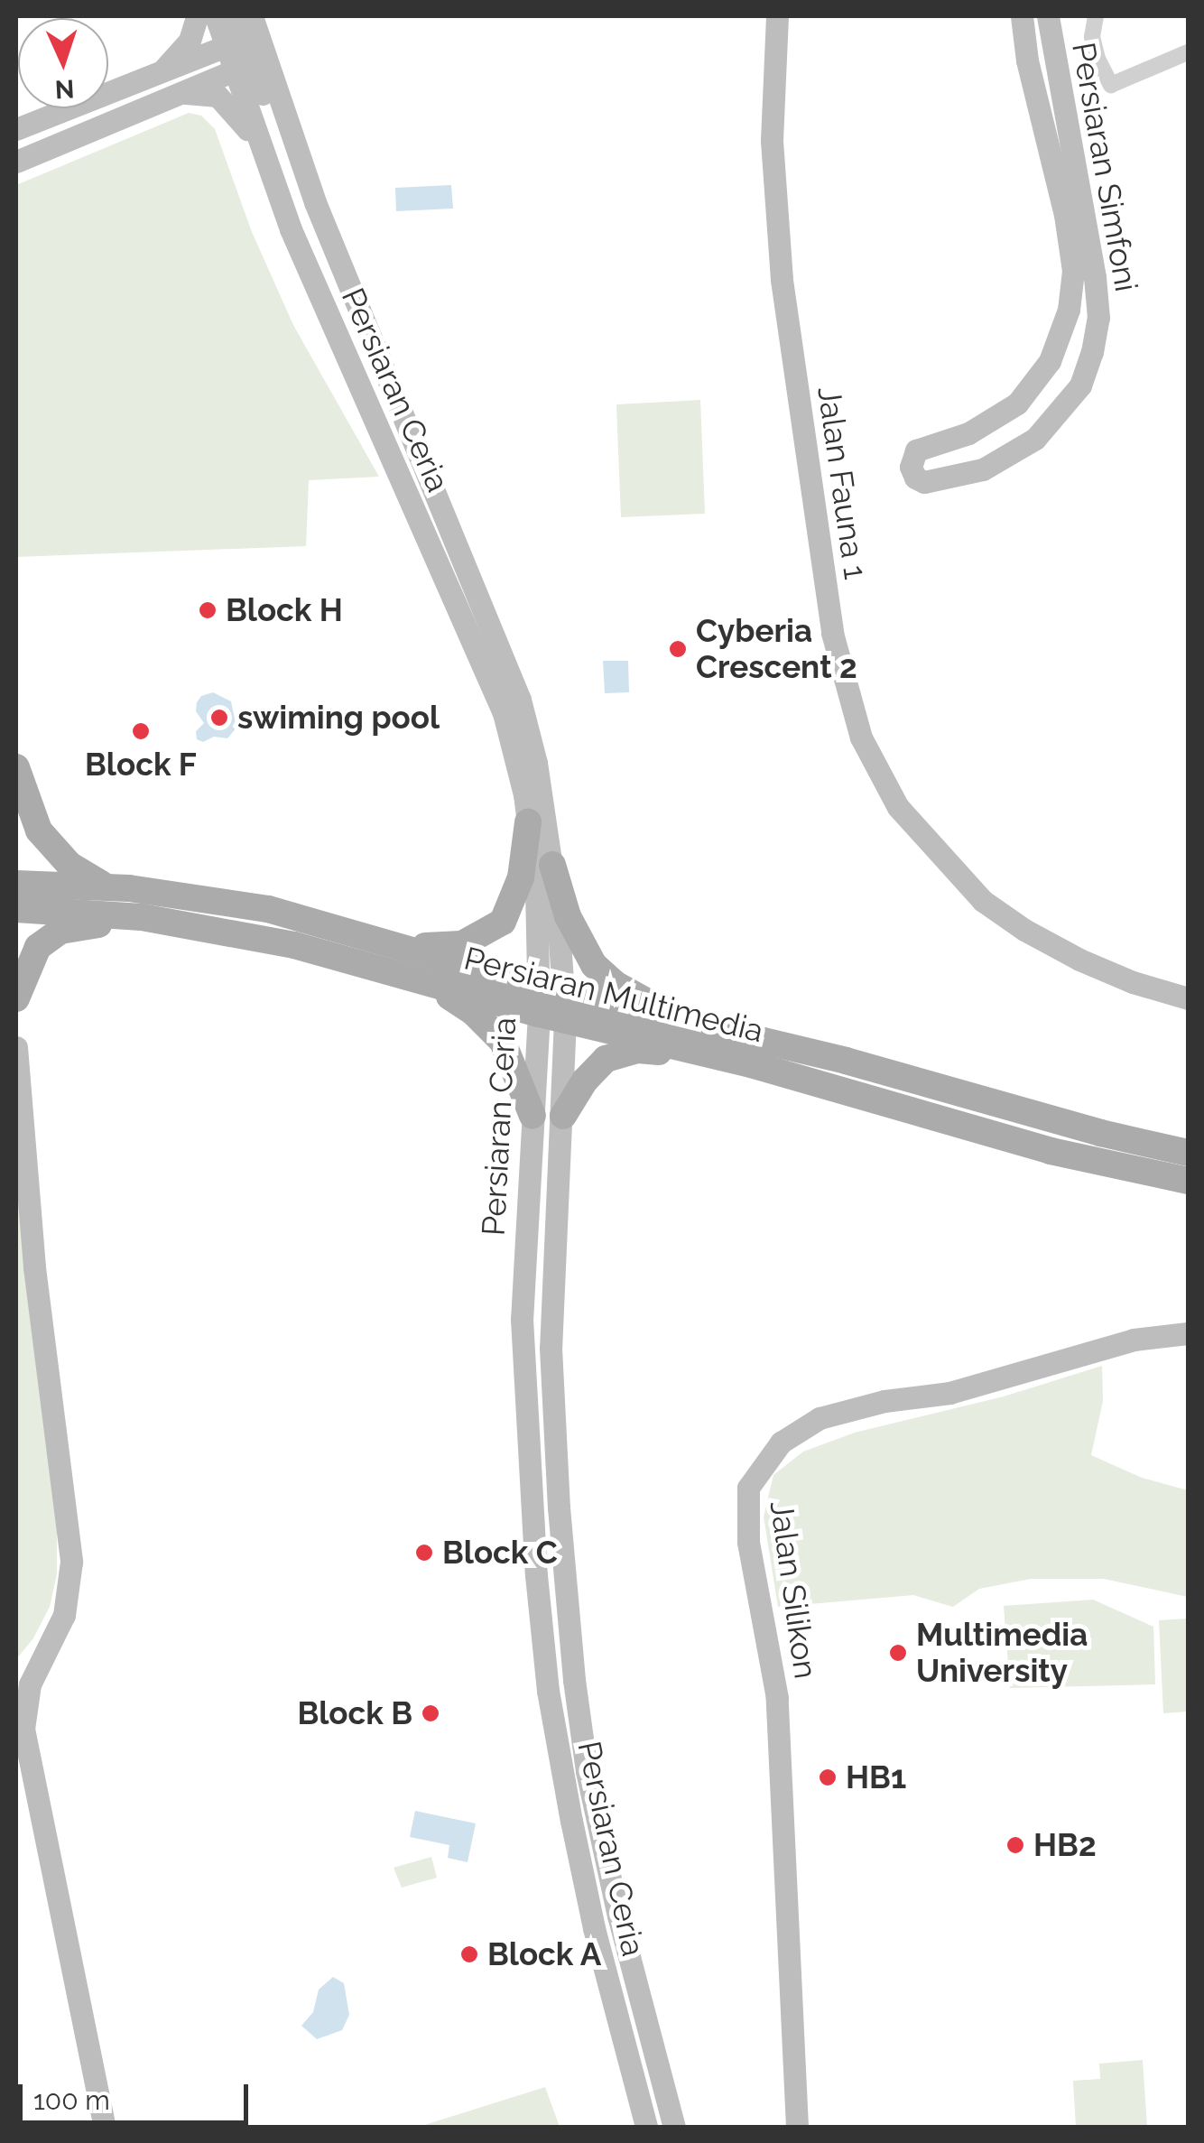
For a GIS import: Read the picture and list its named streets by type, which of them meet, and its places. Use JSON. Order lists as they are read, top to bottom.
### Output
{
  "streets": {
    "main road": ["Persiaran Multimedia"],
    "street": [
      "Persiaran Simfoni",
      "Persiaran Ceria",
      "Jalan Fauna 1",
      "Jalan Silikon"
    ]
  },
  "crossings": [
    ["Persiaran Ceria", "Persiaran Multimedia"]
  ],
  "places": [
    "Block H",
    "Cyberia Crescent 2",
    "swiming pool",
    "Block F",
    "Block C",
    "Multimedia University",
    "Block B",
    "HB1",
    "HB2",
    "Block A"
  ],
  "scale_bar": "100 m",
  "north": "bottom"
}
